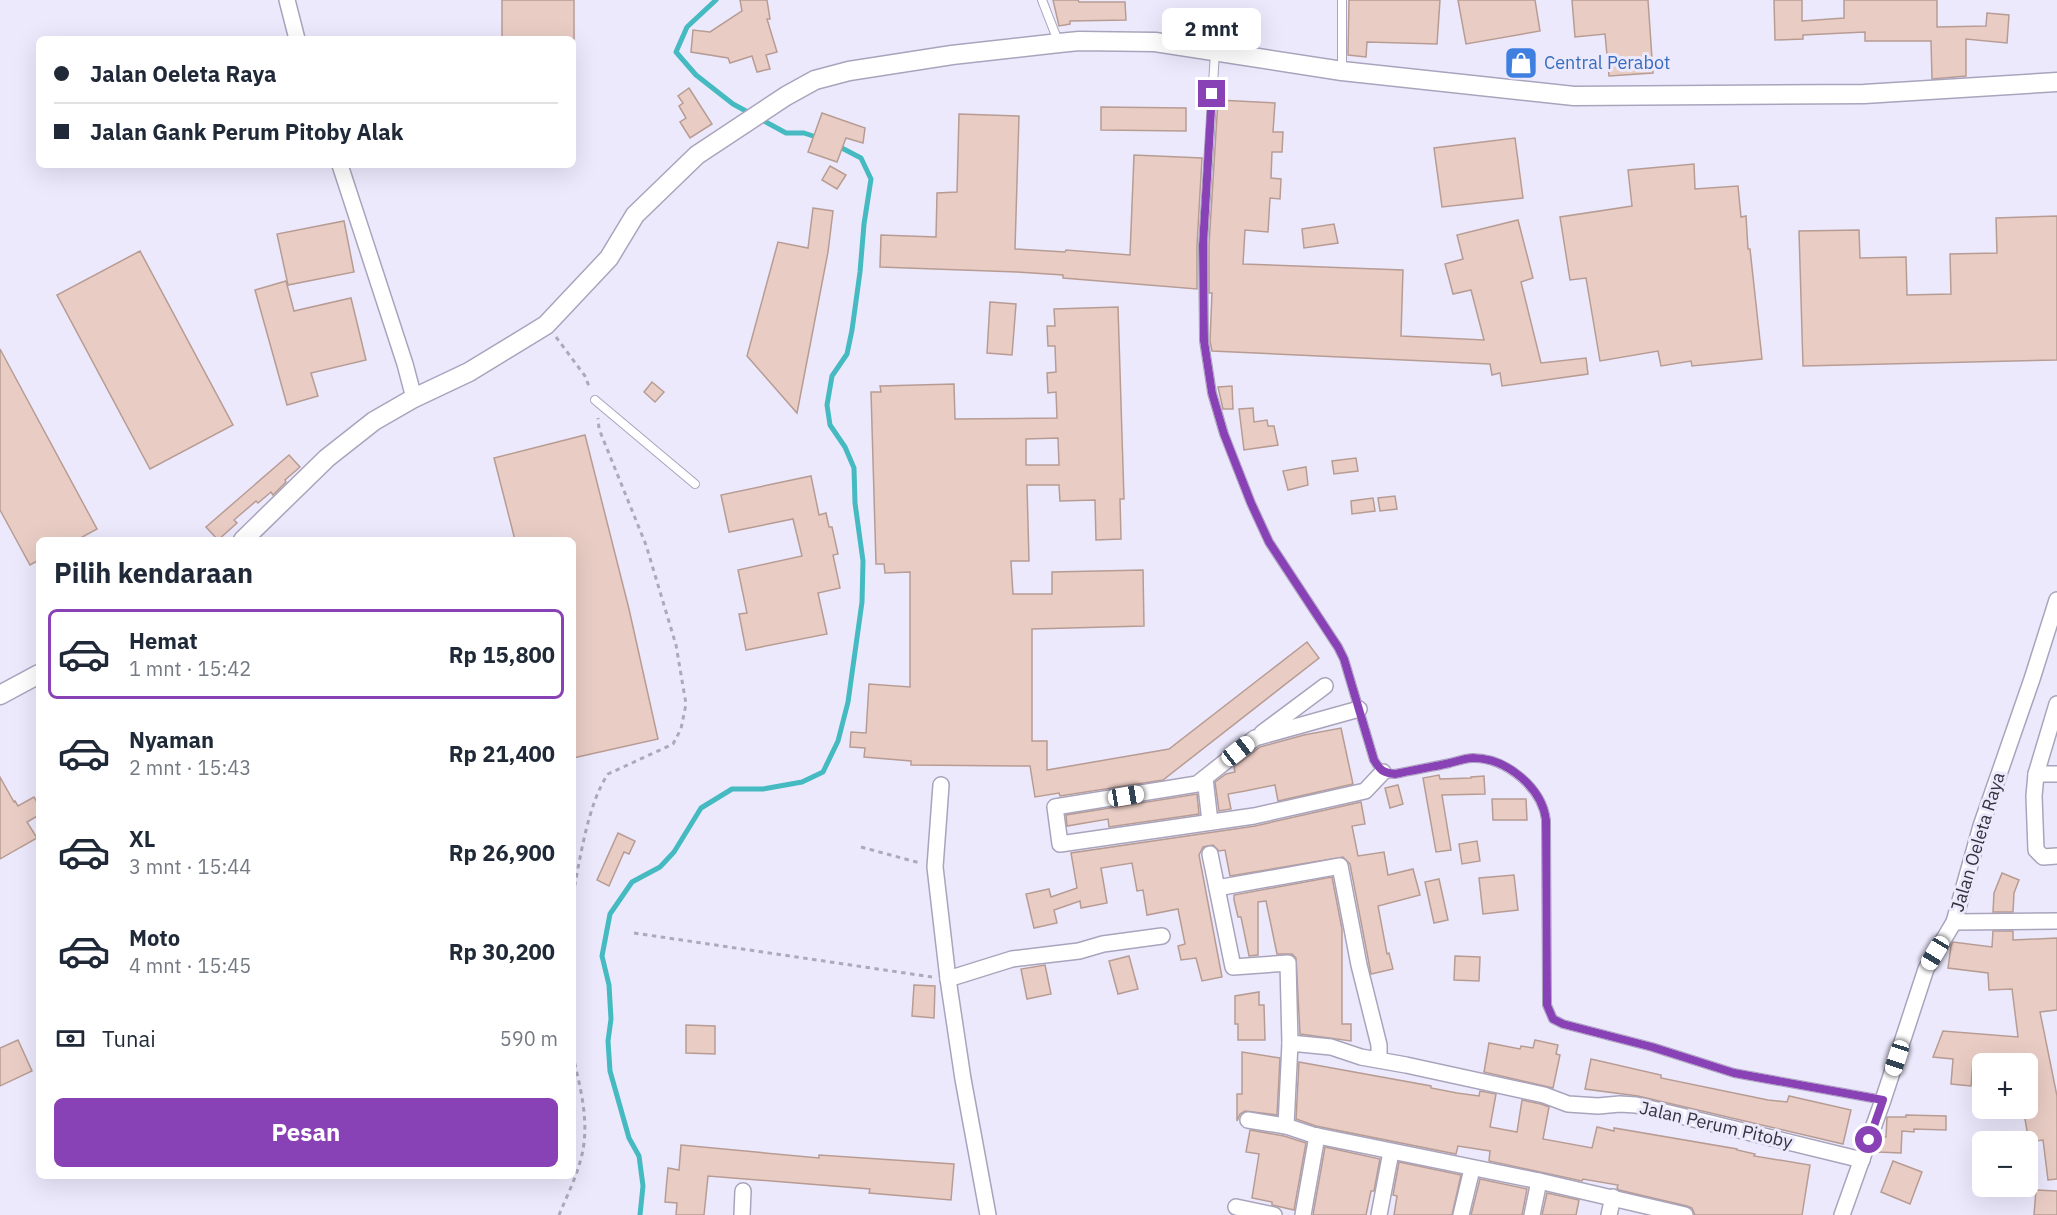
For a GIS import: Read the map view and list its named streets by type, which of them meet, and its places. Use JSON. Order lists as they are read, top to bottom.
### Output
{
  "streets": {
    "street": ["Jalan Oeleta Raya", "Jalan Perum Pitoby"]
  },
  "crossings": [
    ["Jalan Oeleta Raya", "Jalan Perum Pitoby"]
  ],
  "places": {
    "shop": ["Central Perabot"]
  },
  "page": {
    "bubble": "2 mnt",
    "banner": ["Jalan Oeleta Raya", "Jalan Gank Perum Pitoby Alak"],
    "heading": "Pilih kendaraan",
    "list": [
      {
        "name": "Hemat",
        "note": "1 mnt · 15:42",
        "value": "Rp 15,800"
      },
      {
        "name": "Nyaman",
        "note": "2 mnt · 15:43",
        "value": "Rp 21,400"
      },
      {
        "name": "XL",
        "note": "3 mnt · 15:44",
        "value": "Rp 26,900"
      },
      {
        "name": "Moto",
        "note": "4 mnt · 15:45",
        "value": "Rp 30,200"
      }
    ],
    "pay": ["Tunai", "590 m"],
    "map_buttons": ["+", "−"],
    "buttons": "Pesan"
  }
}
